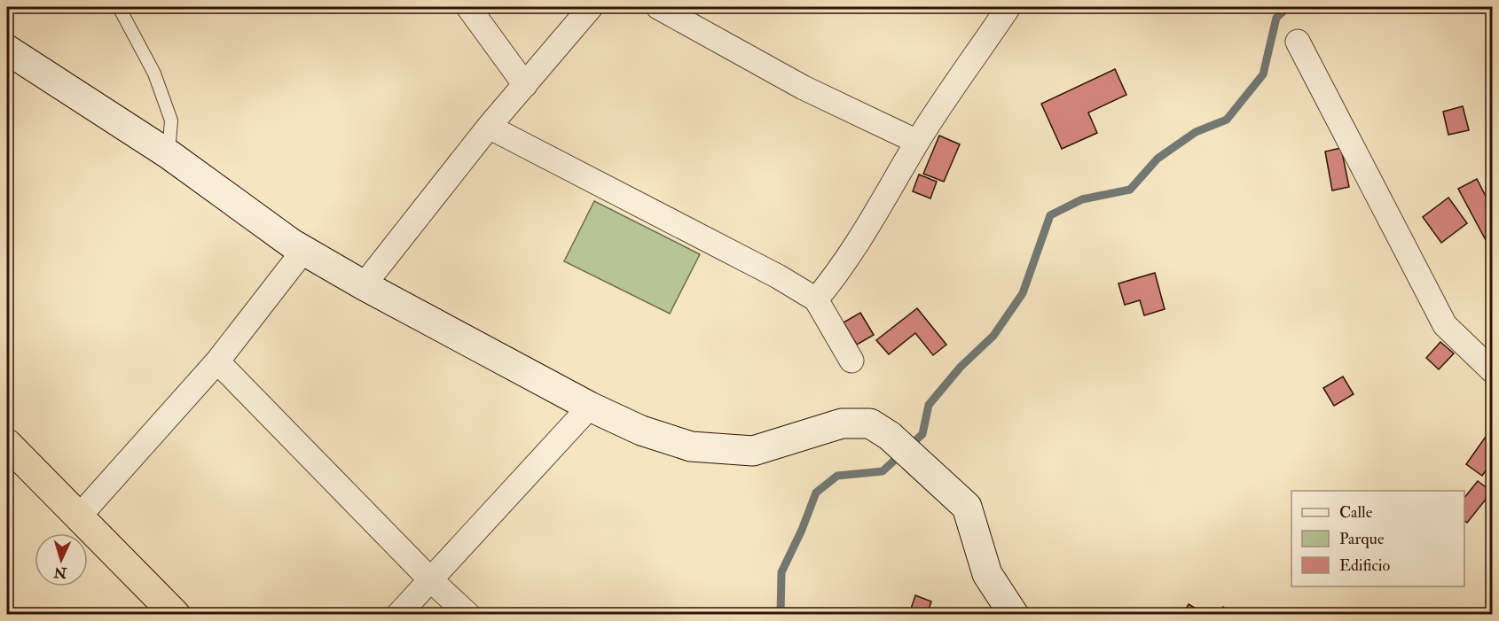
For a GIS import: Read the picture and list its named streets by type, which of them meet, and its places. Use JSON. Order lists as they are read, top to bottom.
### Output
{
  "legend": ["Calle", "Parque", "Edificio"],
  "north": "bottom"
}
